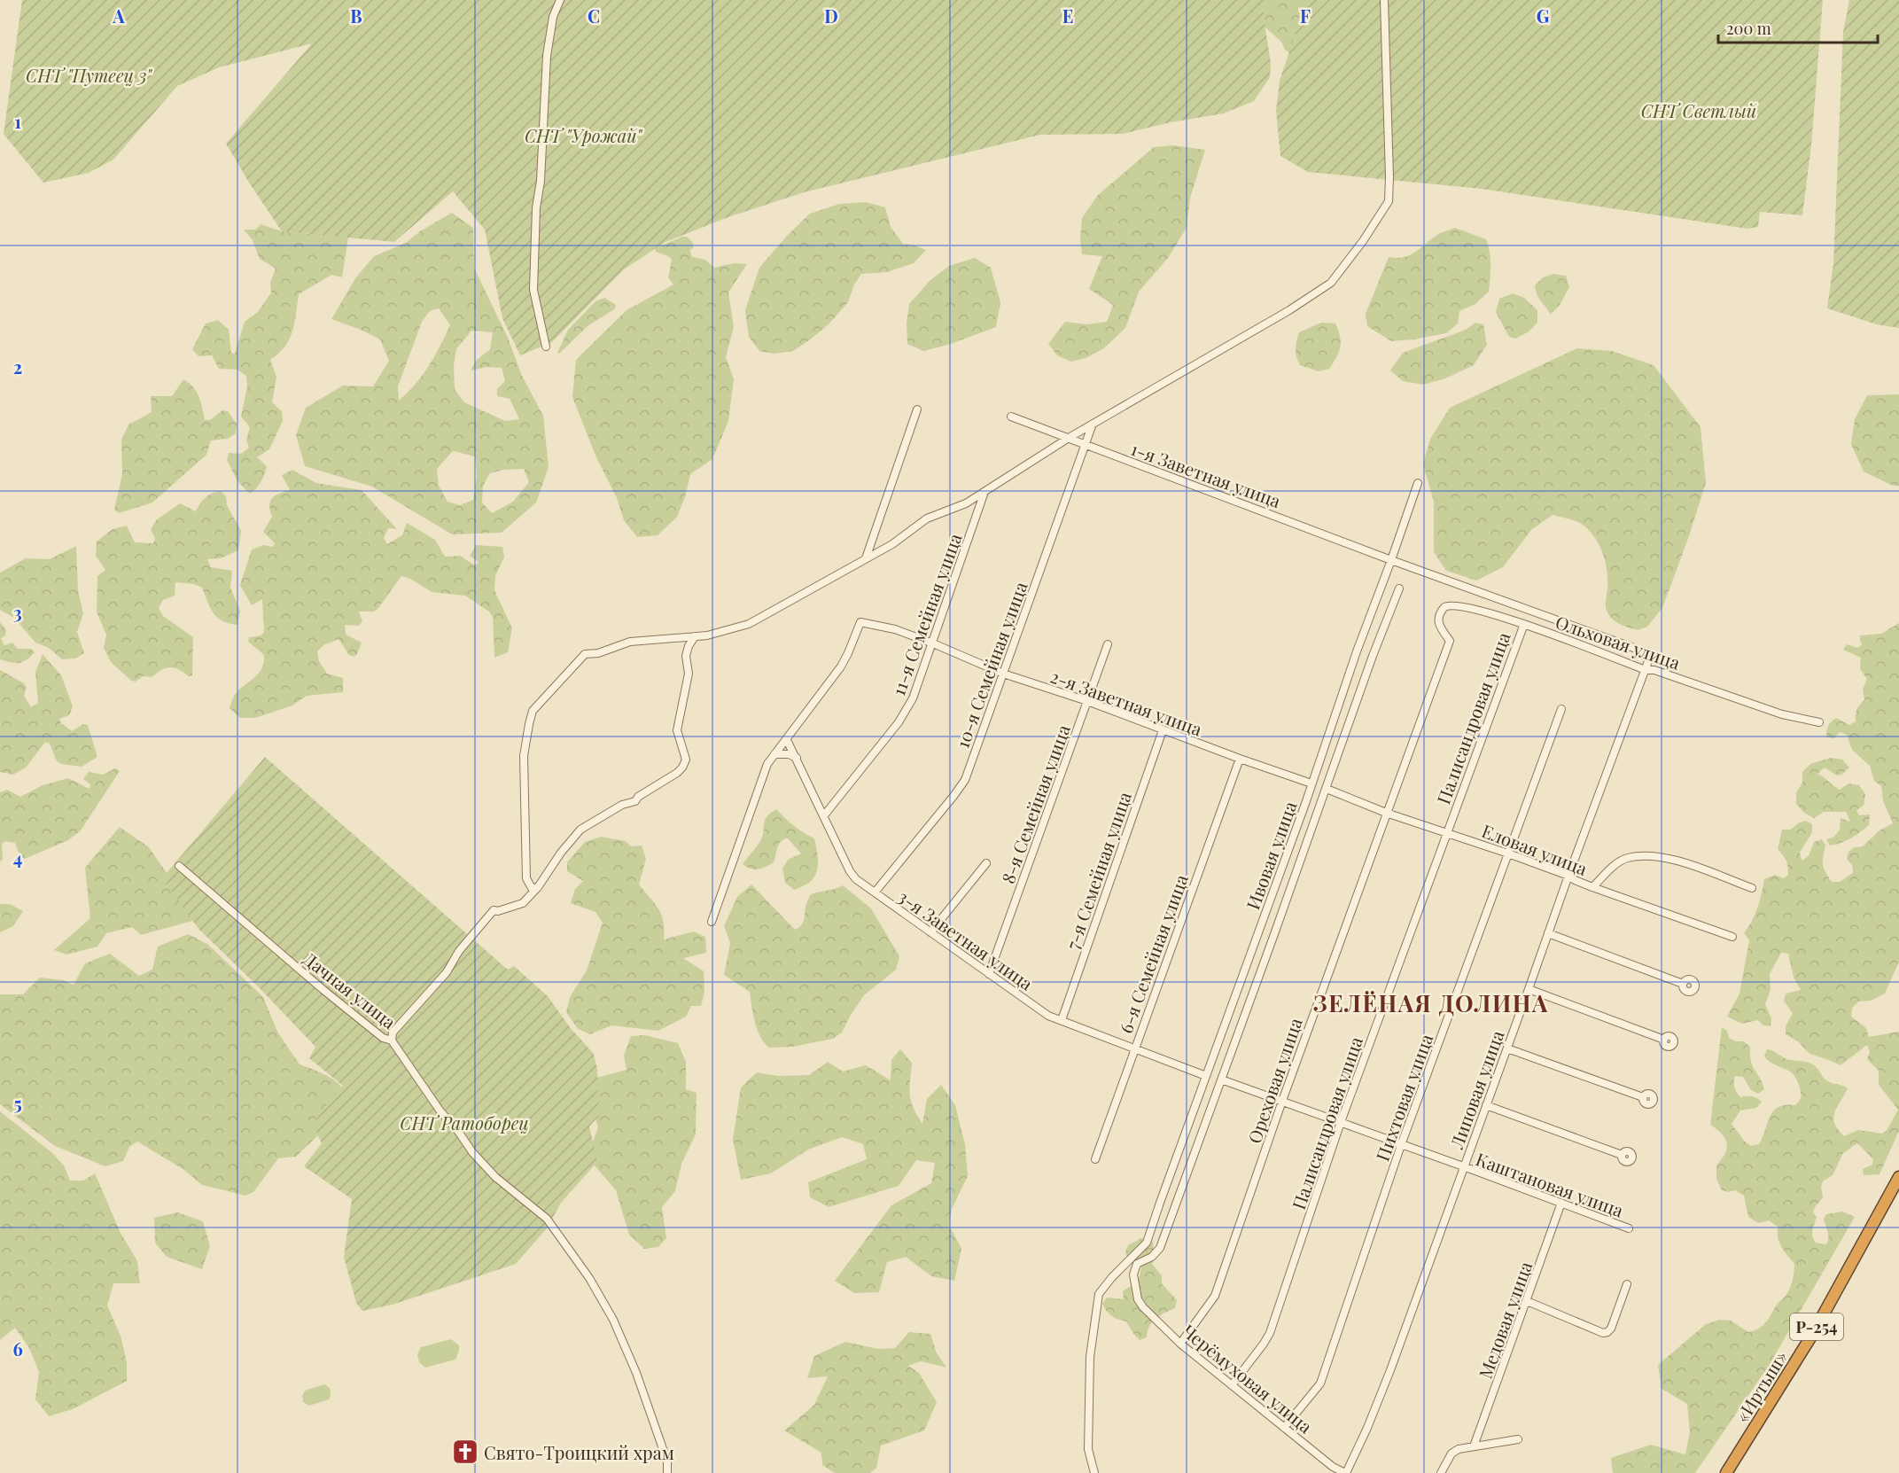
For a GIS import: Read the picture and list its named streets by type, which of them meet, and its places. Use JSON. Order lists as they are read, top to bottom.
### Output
{
  "streets": {
    "highway": ["Р-254", "«Иртыш»"],
    "street": [
      "1-я Заветная улица",
      "11-я Семейная улица",
      "Ольховая улица",
      "10-я Семейная улица",
      "2-я Заветная улица",
      "Палисандровая улица",
      "8-я Семейная улица",
      "Еловая улица",
      "Ивовая улица",
      "7-я Семейная улица",
      "3-я Заветная улица",
      "6-я Семейная улица",
      "Дачная улица",
      "Ореховая улица",
      "Липовая улица",
      "Пихтовая улица",
      "Каштановая улица",
      "Медовая улица",
      "Черёмуховая улица"
    ]
  },
  "crossings": [
    ["1-я Заветная улица", "10-я Семейная улица"],
    ["1-я Заветная улица", "Ивовая улица"],
    ["1-я Заветная улица", "Липовая улица"],
    ["11-я Семейная улица", "2-я Заветная улица"],
    ["11-я Семейная улица", "3-я Заветная улица"],
    ["Ольховая улица", "Палисандровая улица"],
    ["Ольховая улица", "Ореховая улица"],
    ["Ольховая улица", "Липовая улица"],
    ["10-я Семейная улица", "2-я Заветная улица"],
    ["10-я Семейная улица", "3-я Заветная улица"],
    ["2-я Заветная улица", "8-я Семейная улица"],
    ["2-я Заветная улица", "Ивовая улица"],
    ["2-я Заветная улица", "7-я Семейная улица"],
    ["2-я Заветная улица", "3-я Заветная улица"],
    ["2-я Заветная улица", "6-я Семейная улица"],
    ["Палисандровая улица", "Еловая улица"],
    ["Палисандровая улица", "Каштановая улица"],
    ["Палисандровая улица", "Черёмуховая улица"],
    ["8-я Семейная улица", "3-я Заветная улица"],
    ["Еловая улица", "Ивовая улица"],
    ["Еловая улица", "Ореховая улица"],
    ["Еловая улица", "Липовая улица"],
    ["Еловая улица", "Пихтовая улица"],
    ["Ивовая улица", "3-я Заветная улица"],
    ["Ивовая улица", "Каштановая улица"],
    ["Ивовая улица", "Черёмуховая улица"],
    ["7-я Семейная улица", "3-я Заветная улица"],
    ["3-я Заветная улица", "6-я Семейная улица"],
    ["Ореховая улица", "Каштановая улица"],
    ["Ореховая улица", "Черёмуховая улица"],
    ["Липовая улица", "Каштановая улица"],
    ["Липовая улица", "Черёмуховая улица"],
    ["Пихтовая улица", "Каштановая улица"],
    ["Пихтовая улица", "Черёмуховая улица"],
    ["Каштановая улица", "Медовая улица"]
  ],
  "districts": ["ЗЕЛЁНАЯ ДОЛИНА"],
  "parks": [
    "СНТ \"Путеец 3\"",
    "СНТ Светлый",
    "СНТ \"Урожай\"",
    "СНТ Ратоборец"
  ],
  "places": {
    "church": ["Свято-Троицкий храм"]
  },
  "scale_bar": "200 m",
  "grid": {
    "columns": [
      "A",
      "B",
      "C",
      "D",
      "E",
      "F",
      "G"
    ],
    "rows": [
      "1",
      "2",
      "3",
      "4",
      "5",
      "6"
    ]
  }
}
